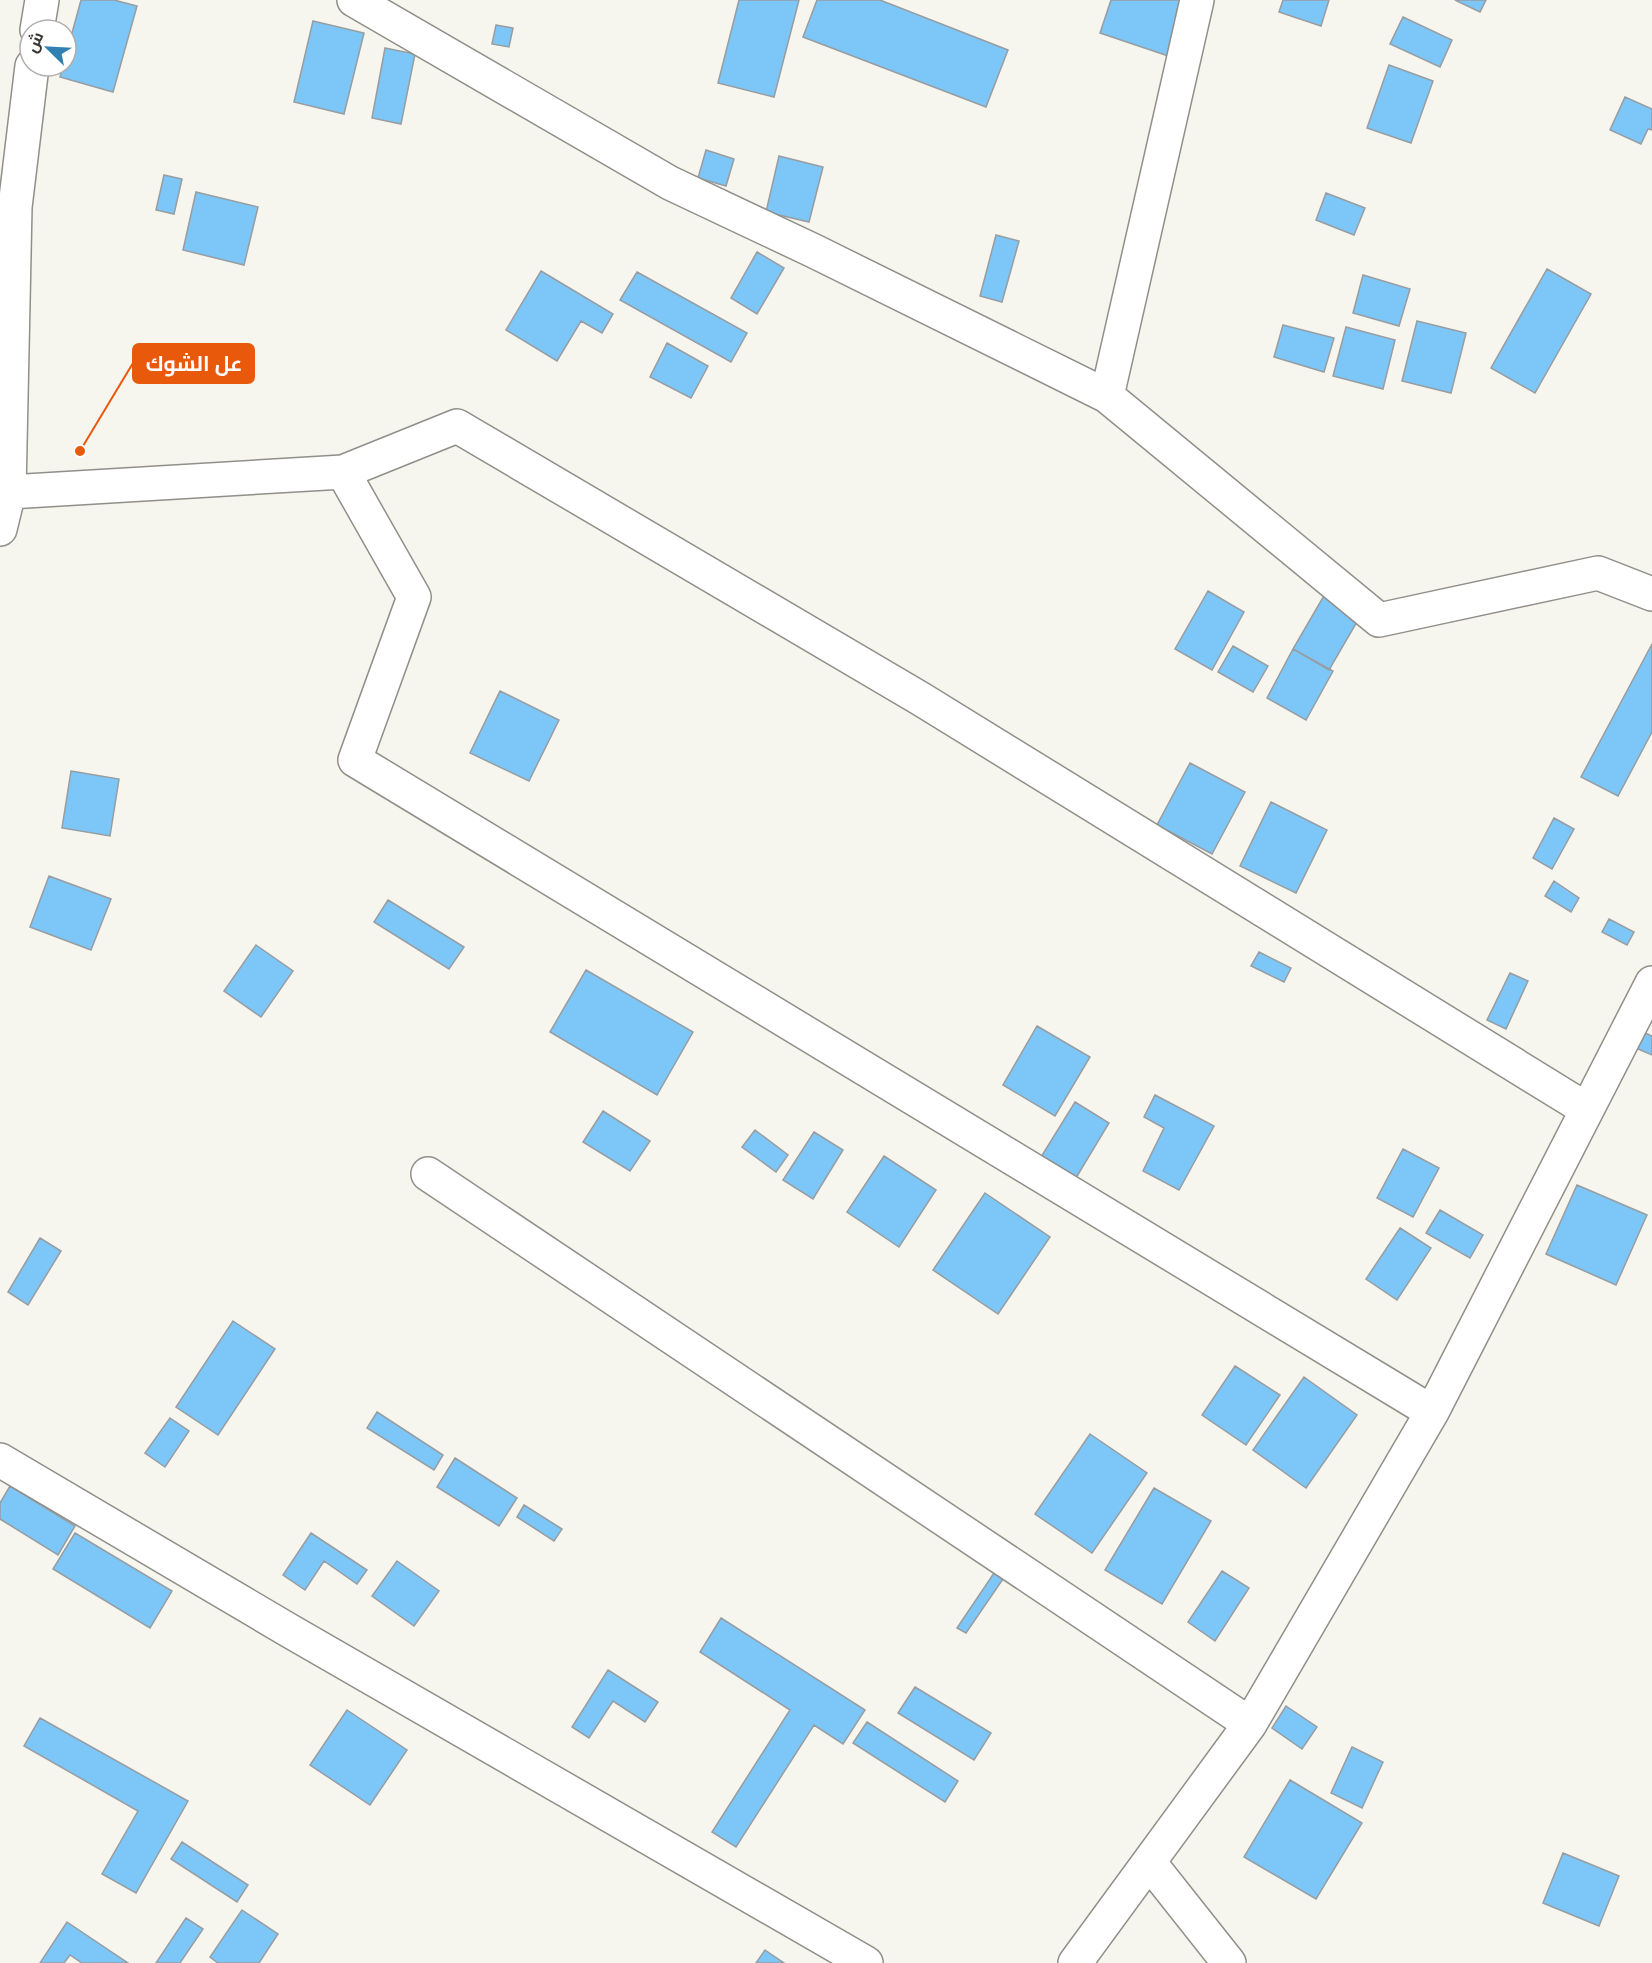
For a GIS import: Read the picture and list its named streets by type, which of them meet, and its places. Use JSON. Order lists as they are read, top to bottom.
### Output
{
  "places": ["عل الشوك"],
  "north": "top left"
}
